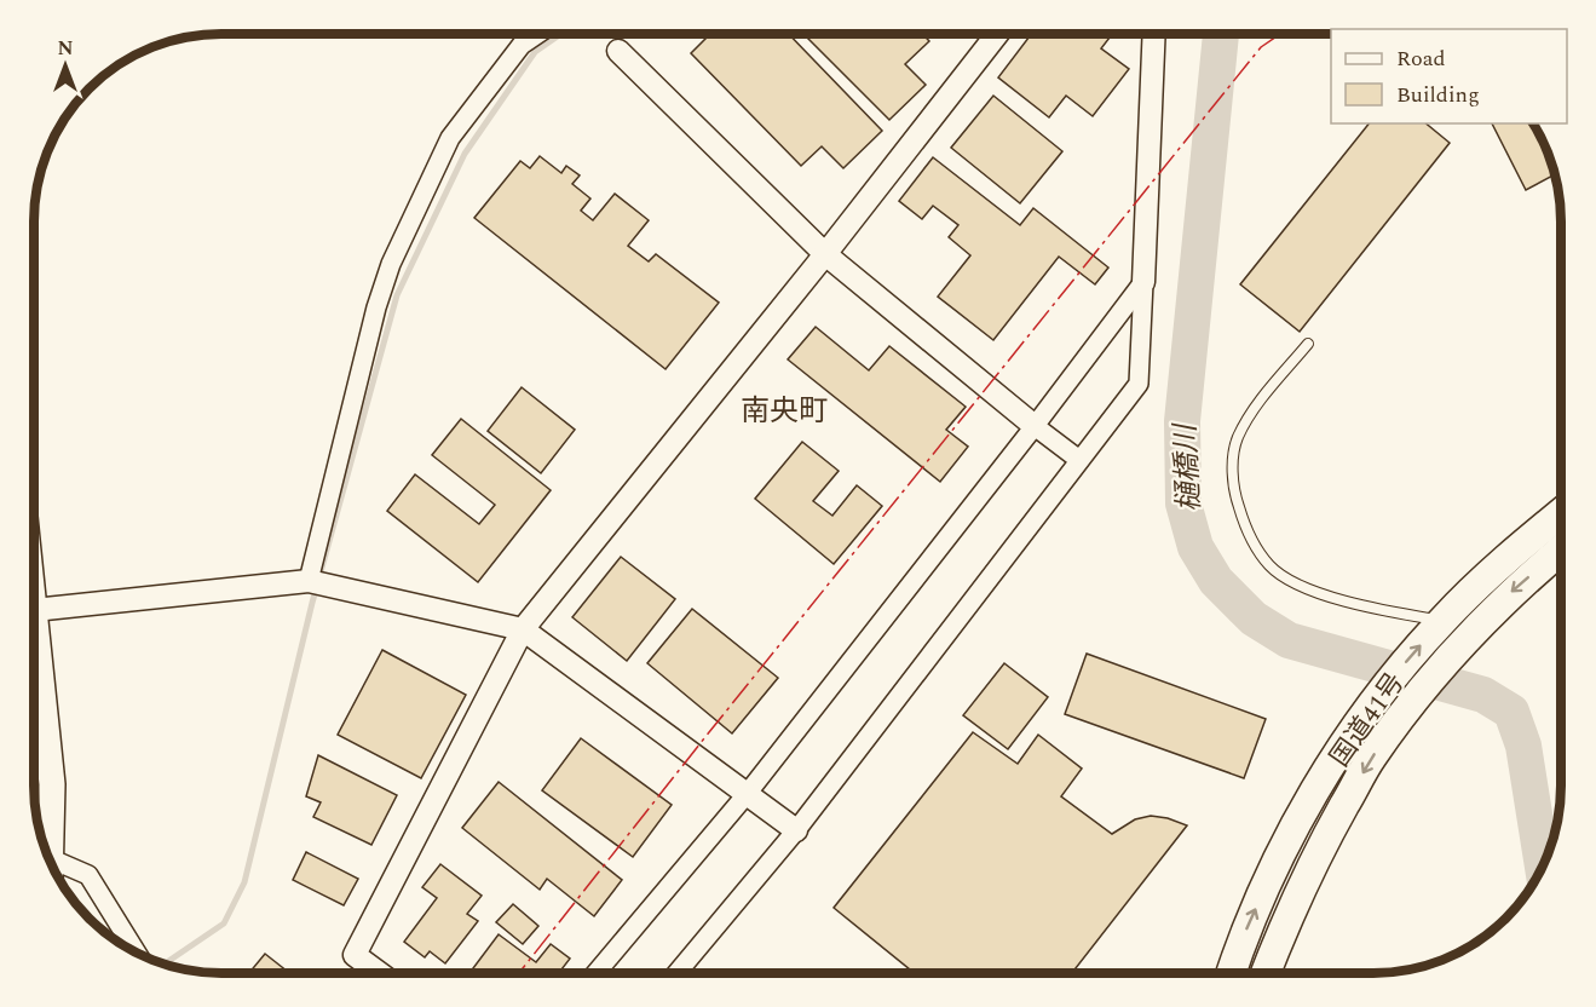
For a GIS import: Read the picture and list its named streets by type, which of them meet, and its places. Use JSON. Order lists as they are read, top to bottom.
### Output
{
  "streets": {
    "highway": ["国道41号"]
  },
  "districts": ["南央町"],
  "water": ["樋橋川"],
  "legend": ["Road", "Building"],
  "north": "top"
}
